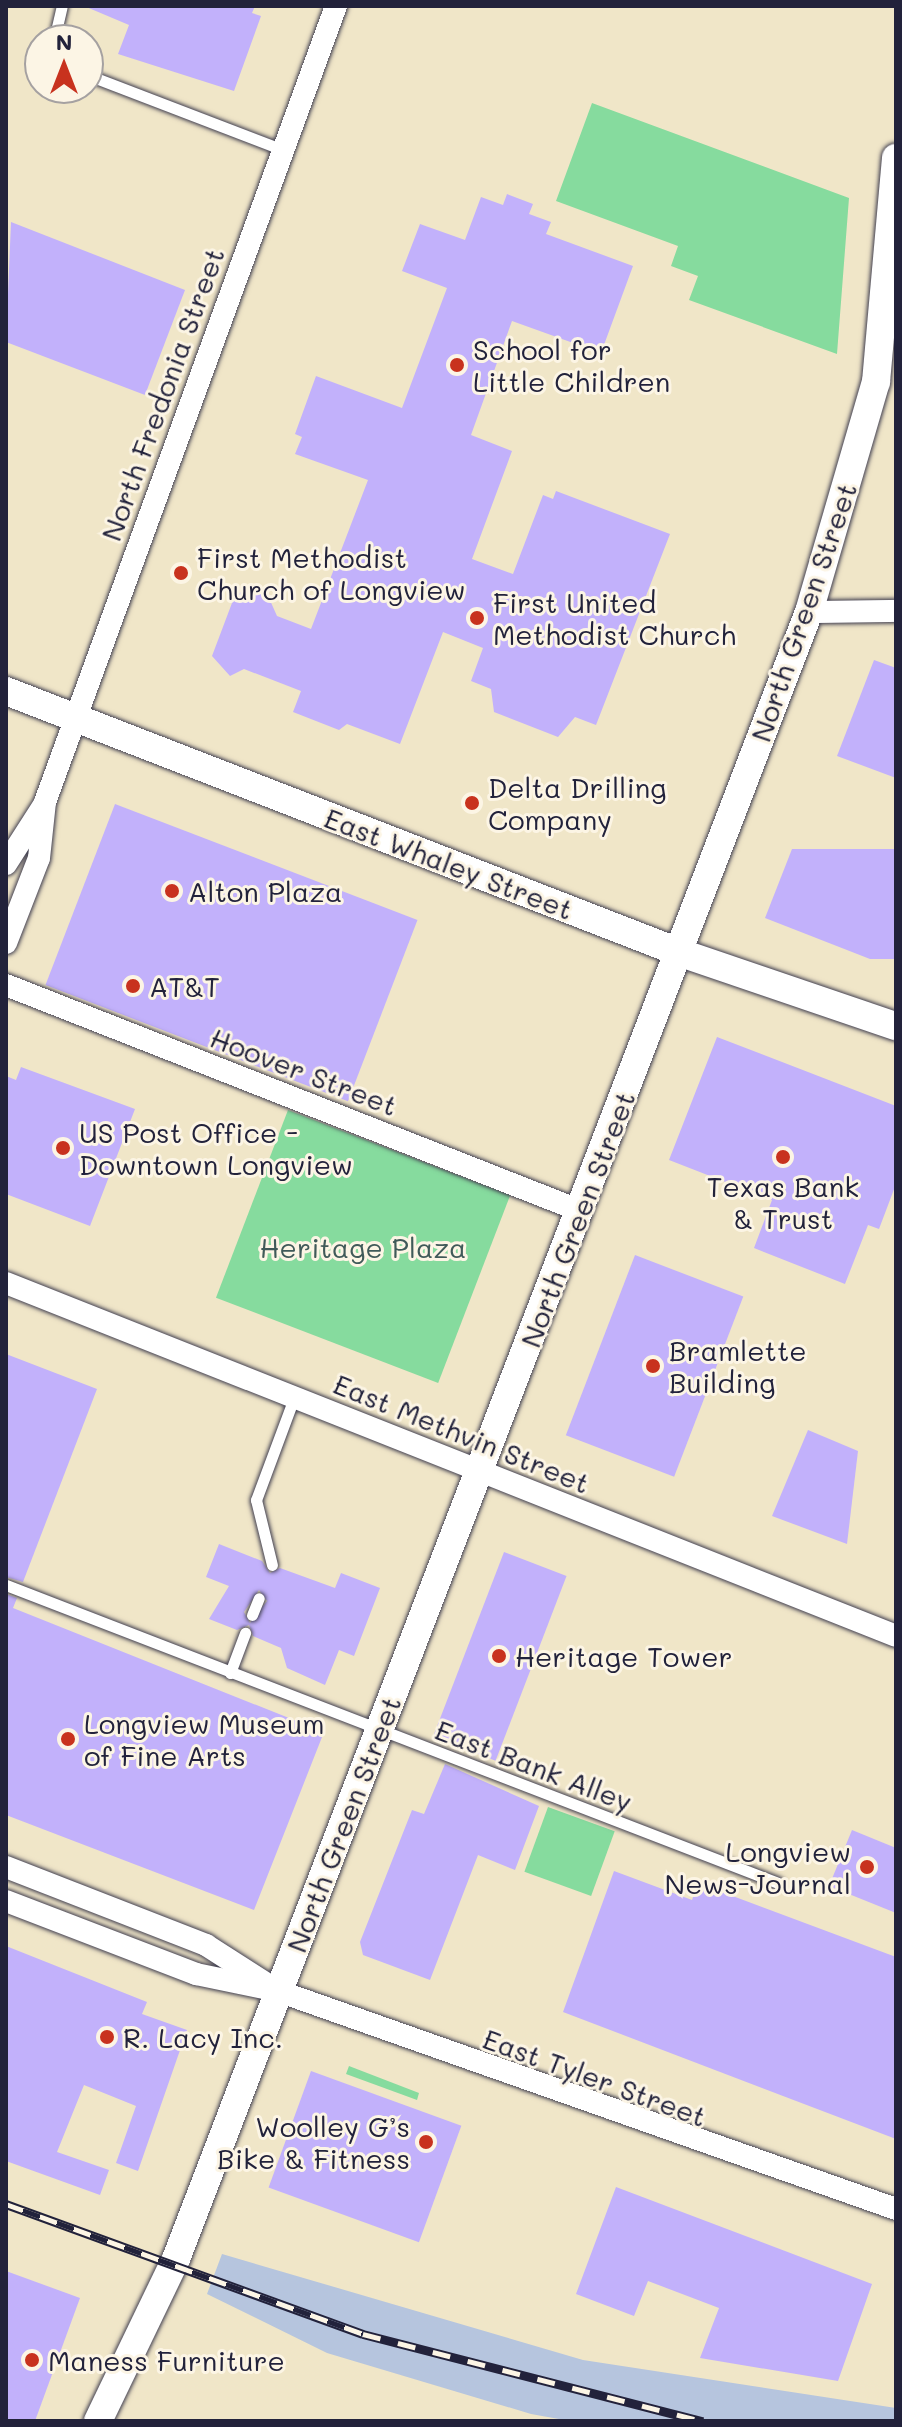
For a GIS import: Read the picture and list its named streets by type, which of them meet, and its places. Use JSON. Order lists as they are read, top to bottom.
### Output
{
  "streets": {
    "street": [
      "North Fredonia Street",
      "North Green Street",
      "East Whaley Street",
      "Hoover Street",
      "East Methvin Street",
      "East Tyler Street"
    ],
    "lane": ["East Bank Alley"]
  },
  "crossings": [
    ["North Fredonia Street", "East Whaley Street"],
    ["North Green Street", "East Whaley Street"],
    ["North Green Street", "Hoover Street"],
    ["North Green Street", "East Methvin Street"],
    ["North Green Street", "East Bank Alley"],
    ["North Green Street", "East Tyler Street"]
  ],
  "parks": ["Heritage Plaza"],
  "places": [
    "School for Little Children",
    "First Methodist Church of Longview",
    "First United Methodist Church",
    "Delta Drilling Company",
    "Alton Plaza",
    "AT&T",
    "US Post Office - Downtown Longview",
    "Texas Bank & Trust",
    "Bramlette Building",
    "Heritage Tower",
    "Longview Museum of Fine Arts",
    "Longview News-Journal",
    "R. Lacy Inc.",
    "Woolley G’s Bike & Fitness",
    "Maness Furniture"
  ],
  "north": "top"
}
